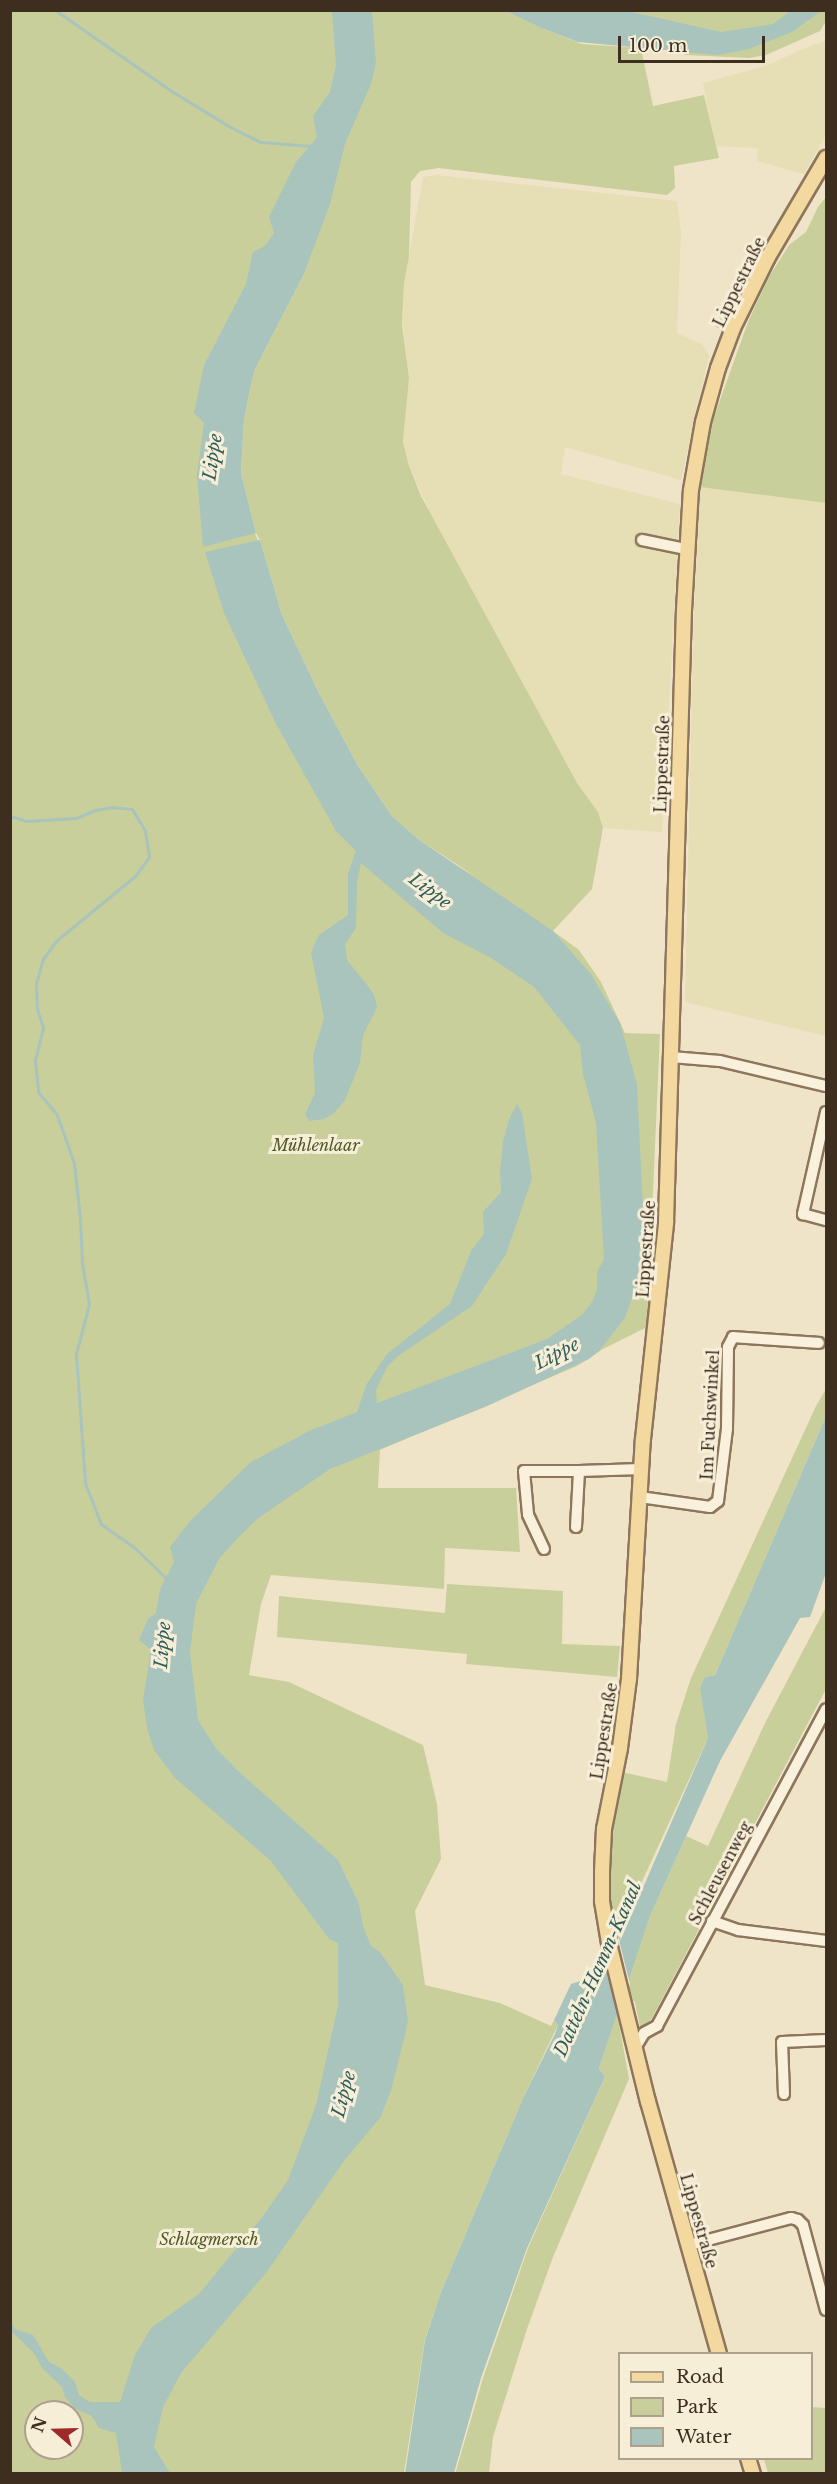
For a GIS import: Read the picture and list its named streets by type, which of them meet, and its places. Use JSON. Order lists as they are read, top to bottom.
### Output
{
  "streets": {
    "main road": ["Lippestraße"],
    "street": ["Im Fuchswinkel", "Schleusenweg"]
  },
  "crossings": [
    ["Lippestraße", "Im Fuchswinkel"],
    ["Lippestraße", "Schleusenweg"]
  ],
  "water": ["Lippe", "Datteln-Hamm-Kanal"],
  "parks": ["Mühlenlaar", "Schlagmersch"],
  "legend": ["Road", "Park", "Water"],
  "scale_bar": "100 m",
  "north": "left"
}
